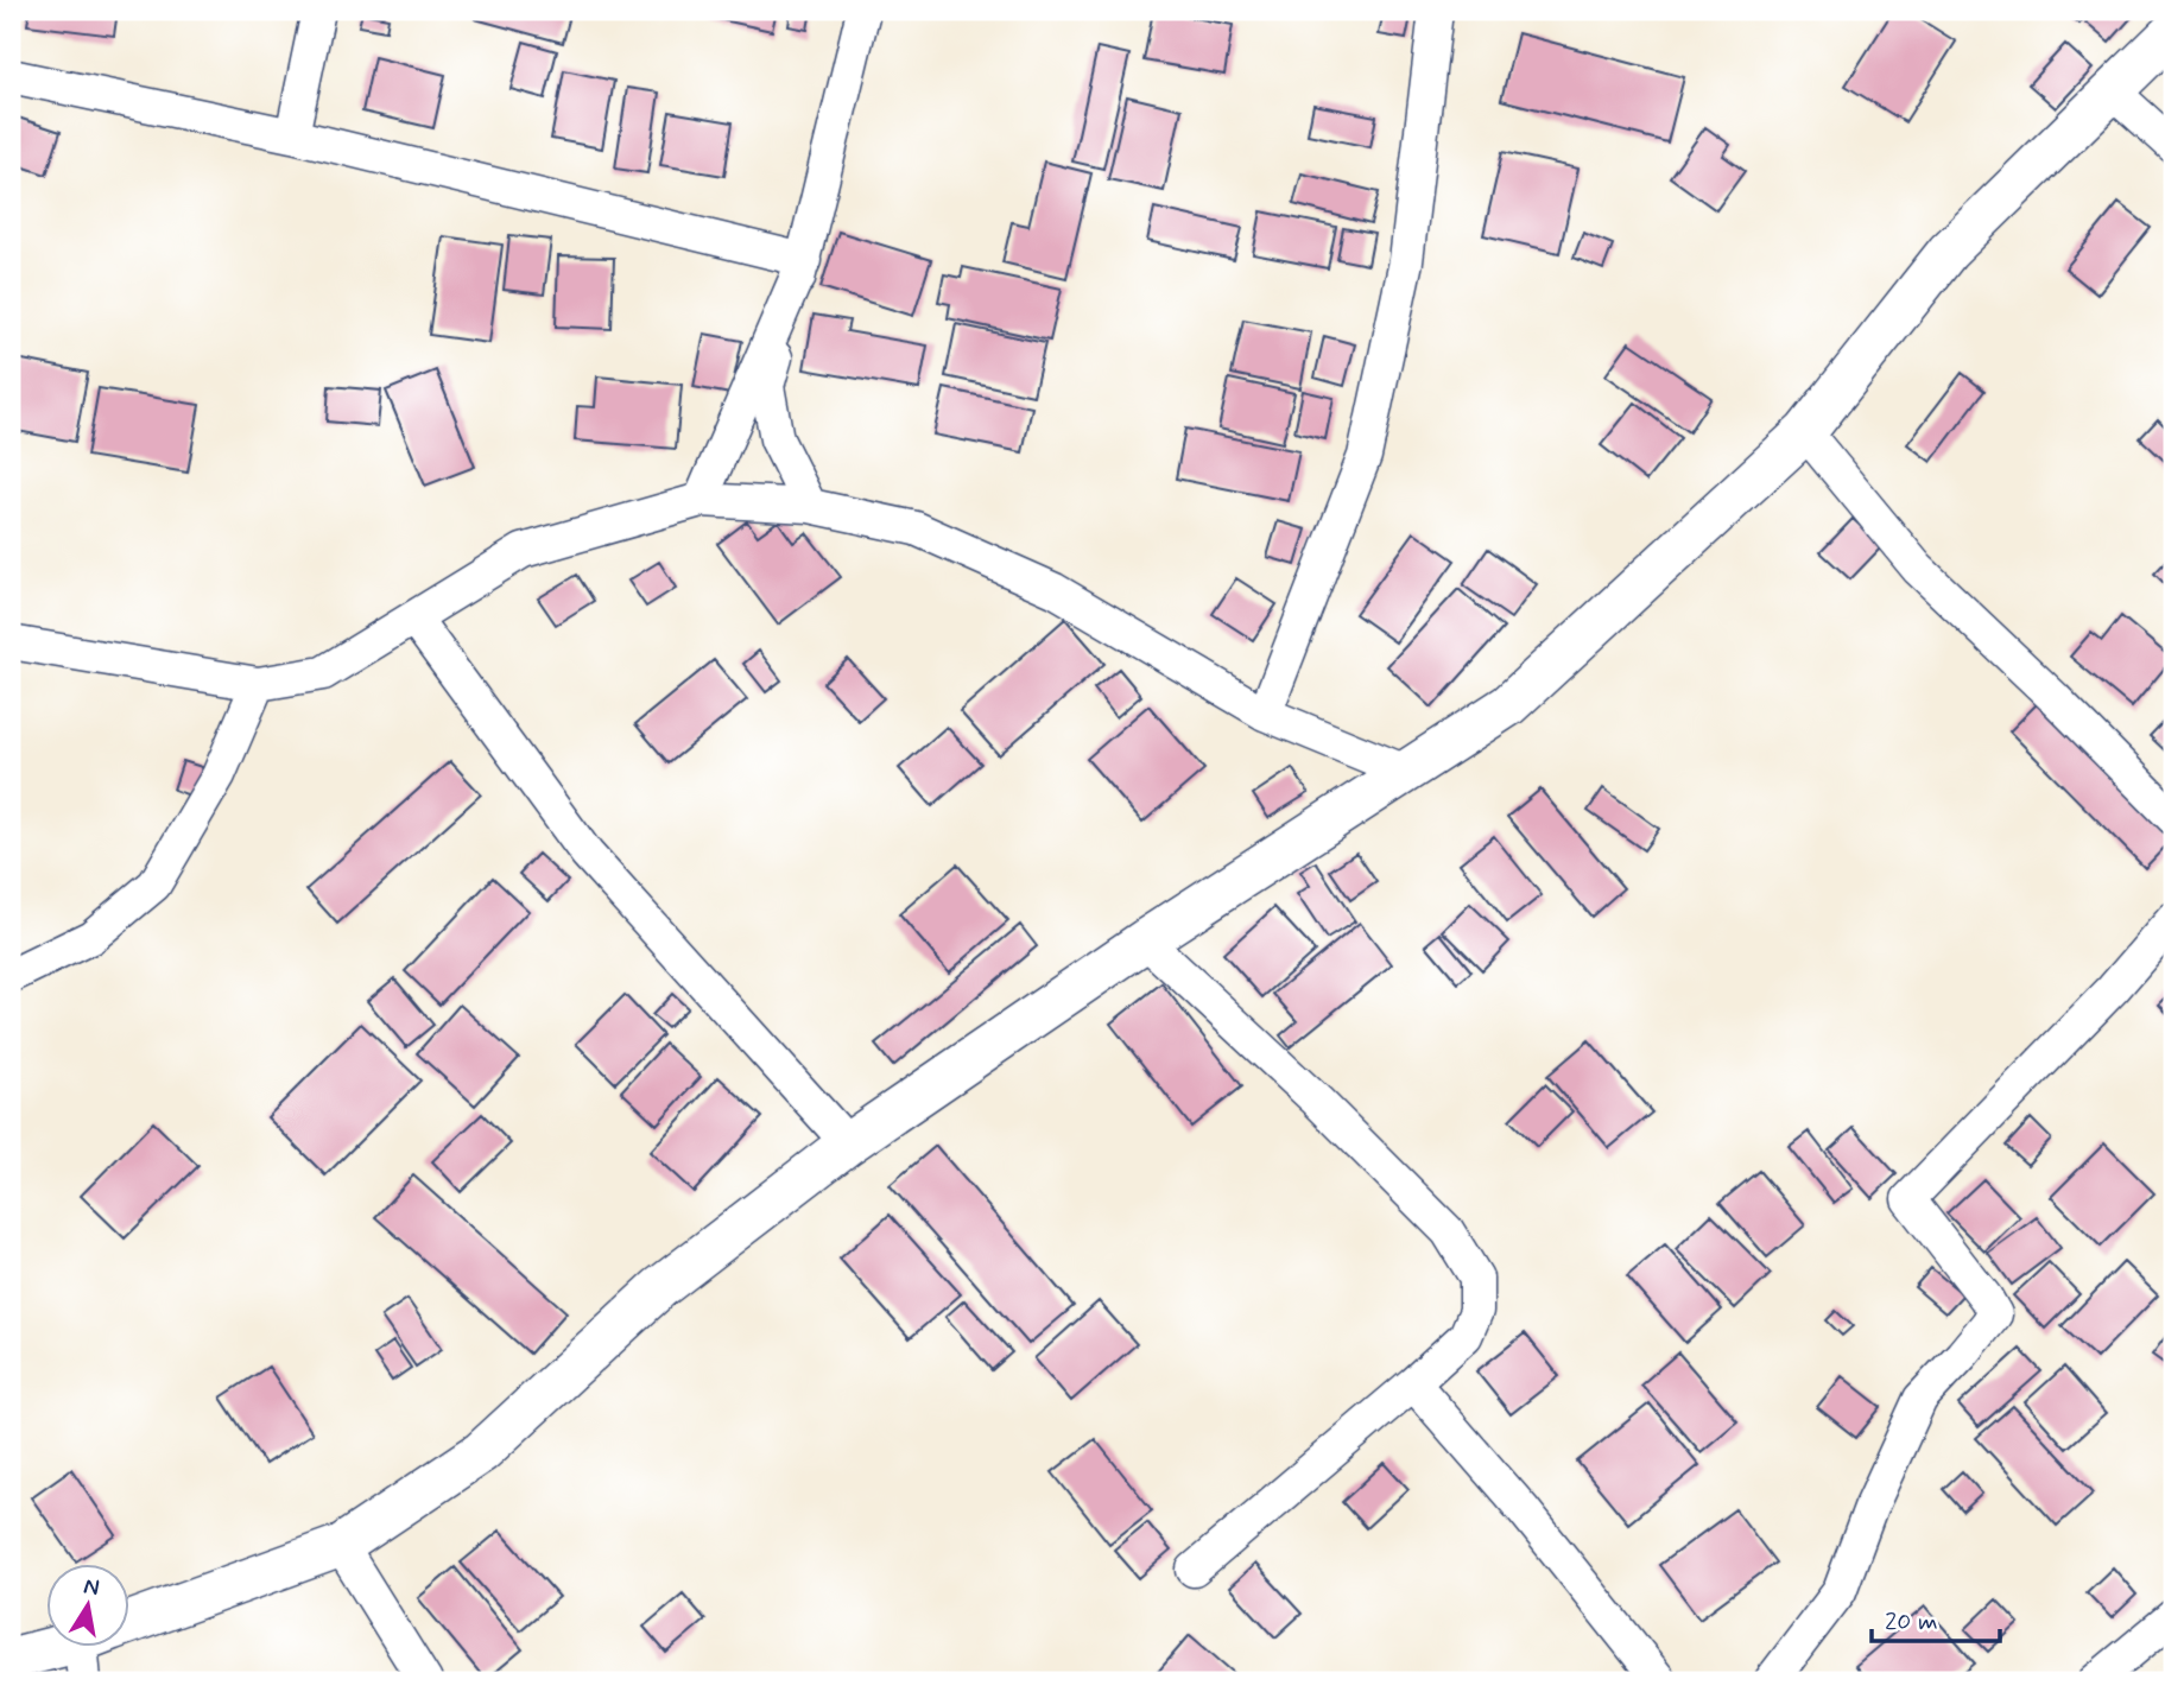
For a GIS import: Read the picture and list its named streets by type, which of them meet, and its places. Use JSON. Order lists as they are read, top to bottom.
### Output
{
  "scale_bar": "20 m",
  "north": "top"
}
